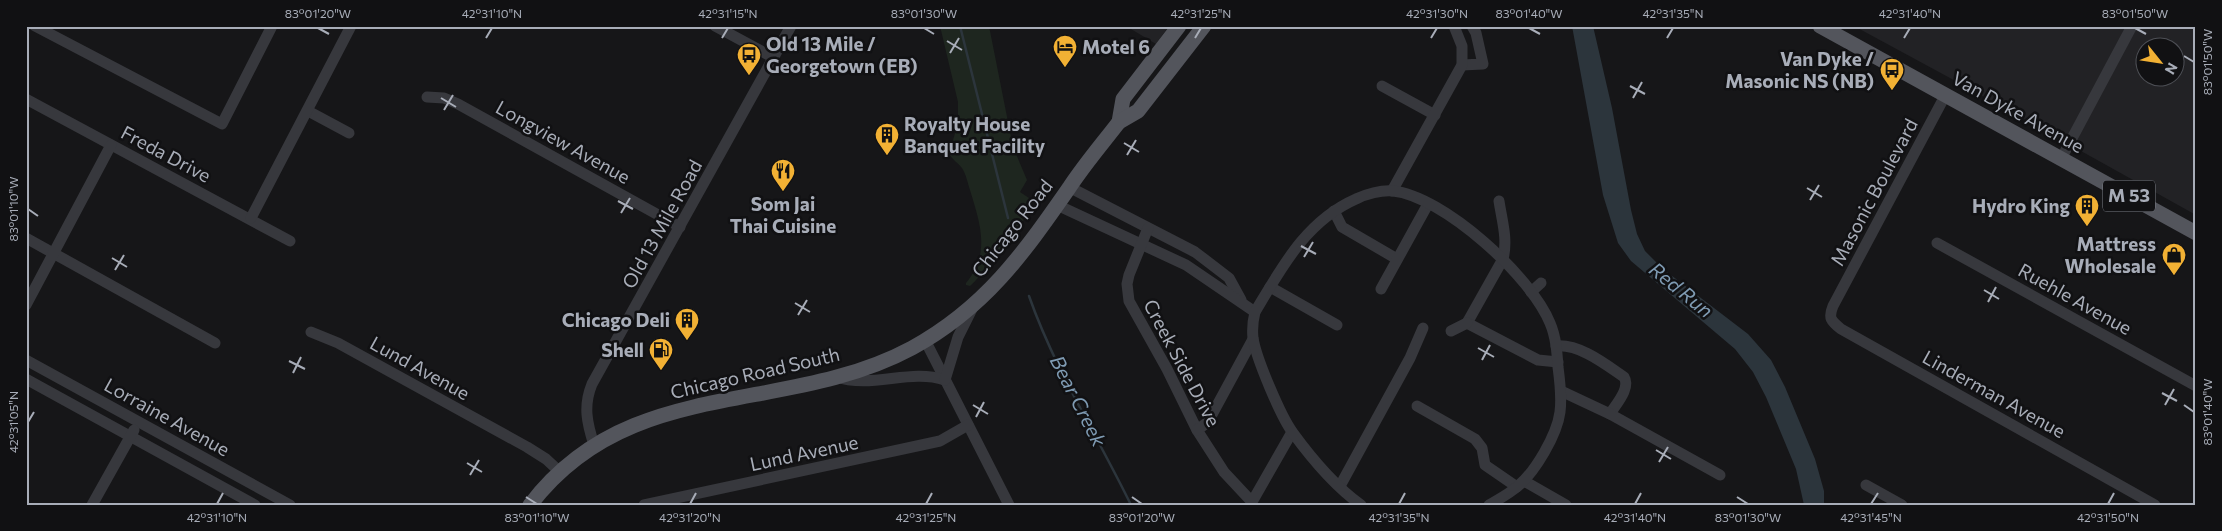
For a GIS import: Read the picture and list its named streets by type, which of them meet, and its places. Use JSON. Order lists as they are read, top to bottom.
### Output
{
  "streets": {
    "main road": [
      "Van Dyke Avenue",
      "M 53",
      "Chicago Road",
      "Chicago Road South"
    ],
    "street": [
      "Longview Avenue",
      "Freda Drive",
      "Masonic Boulevard",
      "Old 13 Mile Road",
      "Ruehle Avenue",
      "Creek Side Drive",
      "Lund Avenue",
      "Linderman Avenue",
      "Lorraine Avenue"
    ]
  },
  "crossings": [
    ["Van Dyke Avenue", "Masonic Boulevard"],
    ["Longview Avenue", "Old 13 Mile Road"],
    ["Masonic Boulevard", "Linderman Avenue"],
    ["Old 13 Mile Road", "Chicago Road South"],
    ["Chicago Road", "Chicago Road South"],
    ["Lund Avenue", "Chicago Road South"]
  ],
  "water": ["Red Run", "Bear Creek"],
  "places": {
    "hotel": ["Motel 6"],
    "bus stop": ["Old 13 Mile / Georgetown (EB)", "Van Dyke / Masonic NS (NB)"],
    "building": ["Royalty House Banquet Facility", "Hydro King", "Chicago Deli"],
    "restaurant": ["Som Jai Thai Cuisine"],
    "shop": ["Mattress Wholesale"],
    "fuel station": ["Shell"]
  },
  "north": "bottom right",
  "coordinates": [
    "83°01'20\"W",
    "42°31'10\"N",
    "42°31'15\"N",
    "83°01'30\"W",
    "42°31'25\"N",
    "42°31'30\"N",
    "83°01'40\"W",
    "42°31'35\"N",
    "42°31'40\"N",
    "83°01'50\"W",
    "83°01'10\"W",
    "42°31'05\"N",
    "42°31'20\"N",
    "42°31'45\"N",
    "42°31'50\"N"
  ]
}
